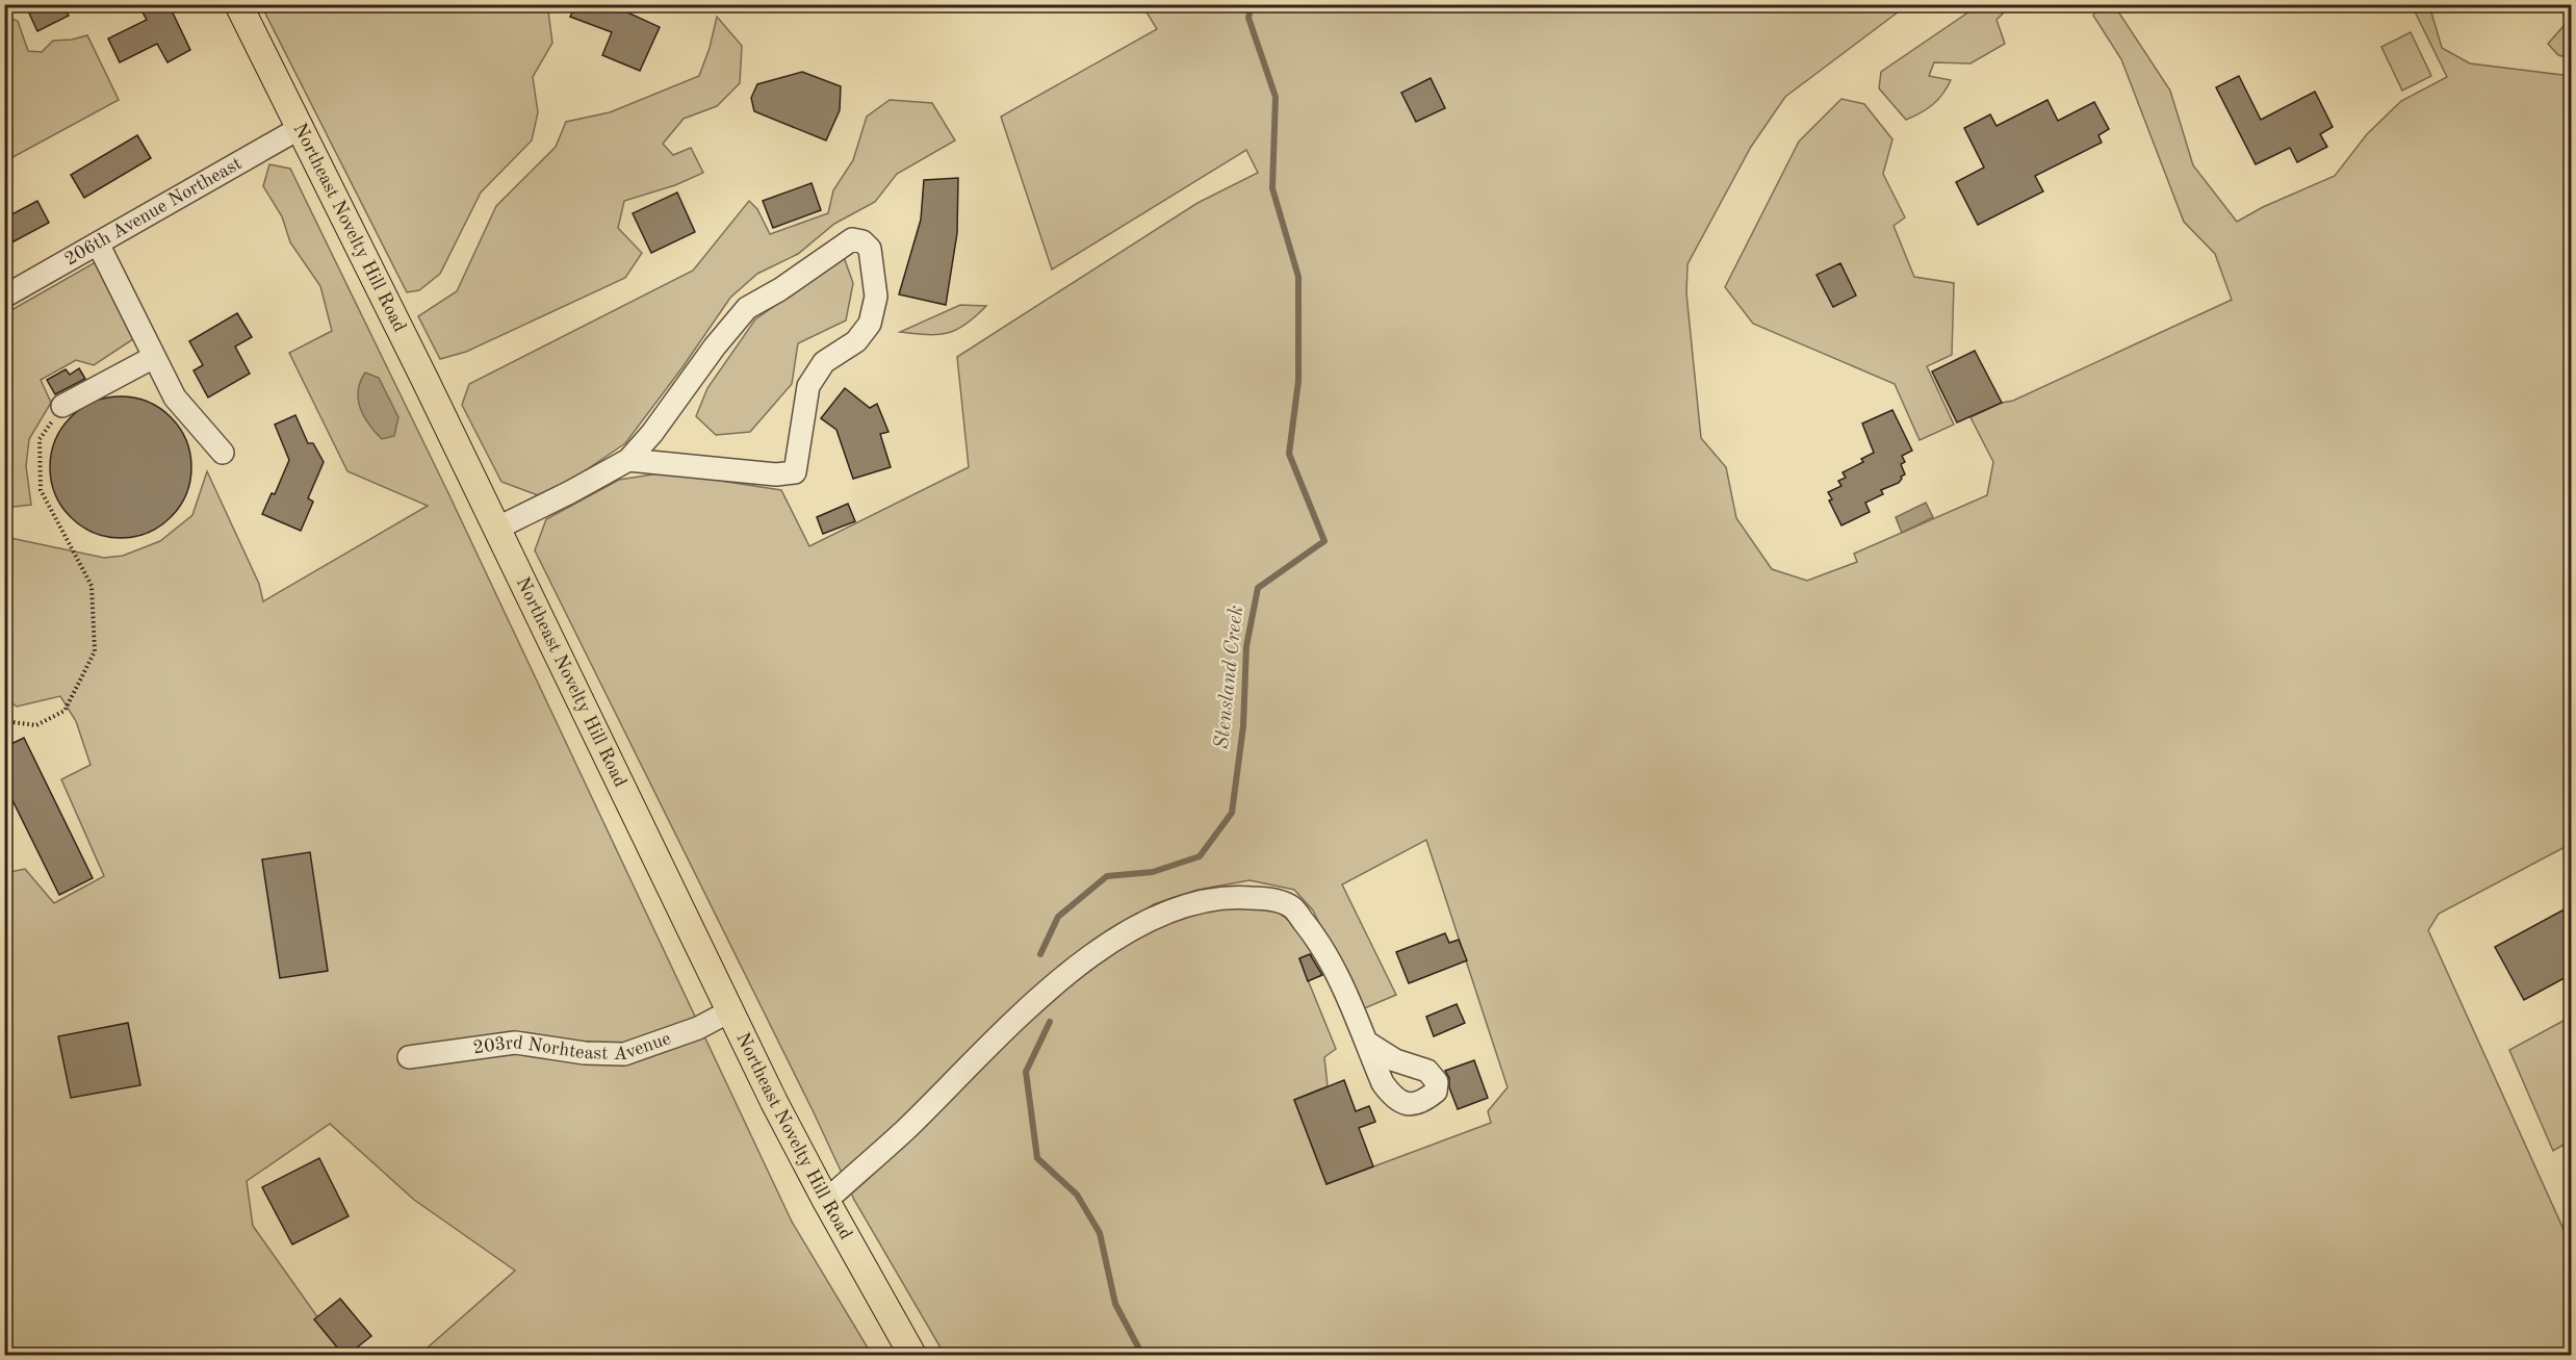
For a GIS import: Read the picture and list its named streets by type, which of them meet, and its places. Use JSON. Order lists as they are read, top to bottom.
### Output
{
  "streets": {
    "main road": ["Northeast Novelty Hill Road"],
    "street": ["206th Avenue Northeast", "203rd Norhteast Avenue"]
  },
  "crossings": [
    ["206th Avenue Northeast", "Northeast Novelty Hill Road"],
    ["Northeast Novelty Hill Road", "203rd Norhteast Avenue"]
  ],
  "water": ["Stensland Creek"]
}
